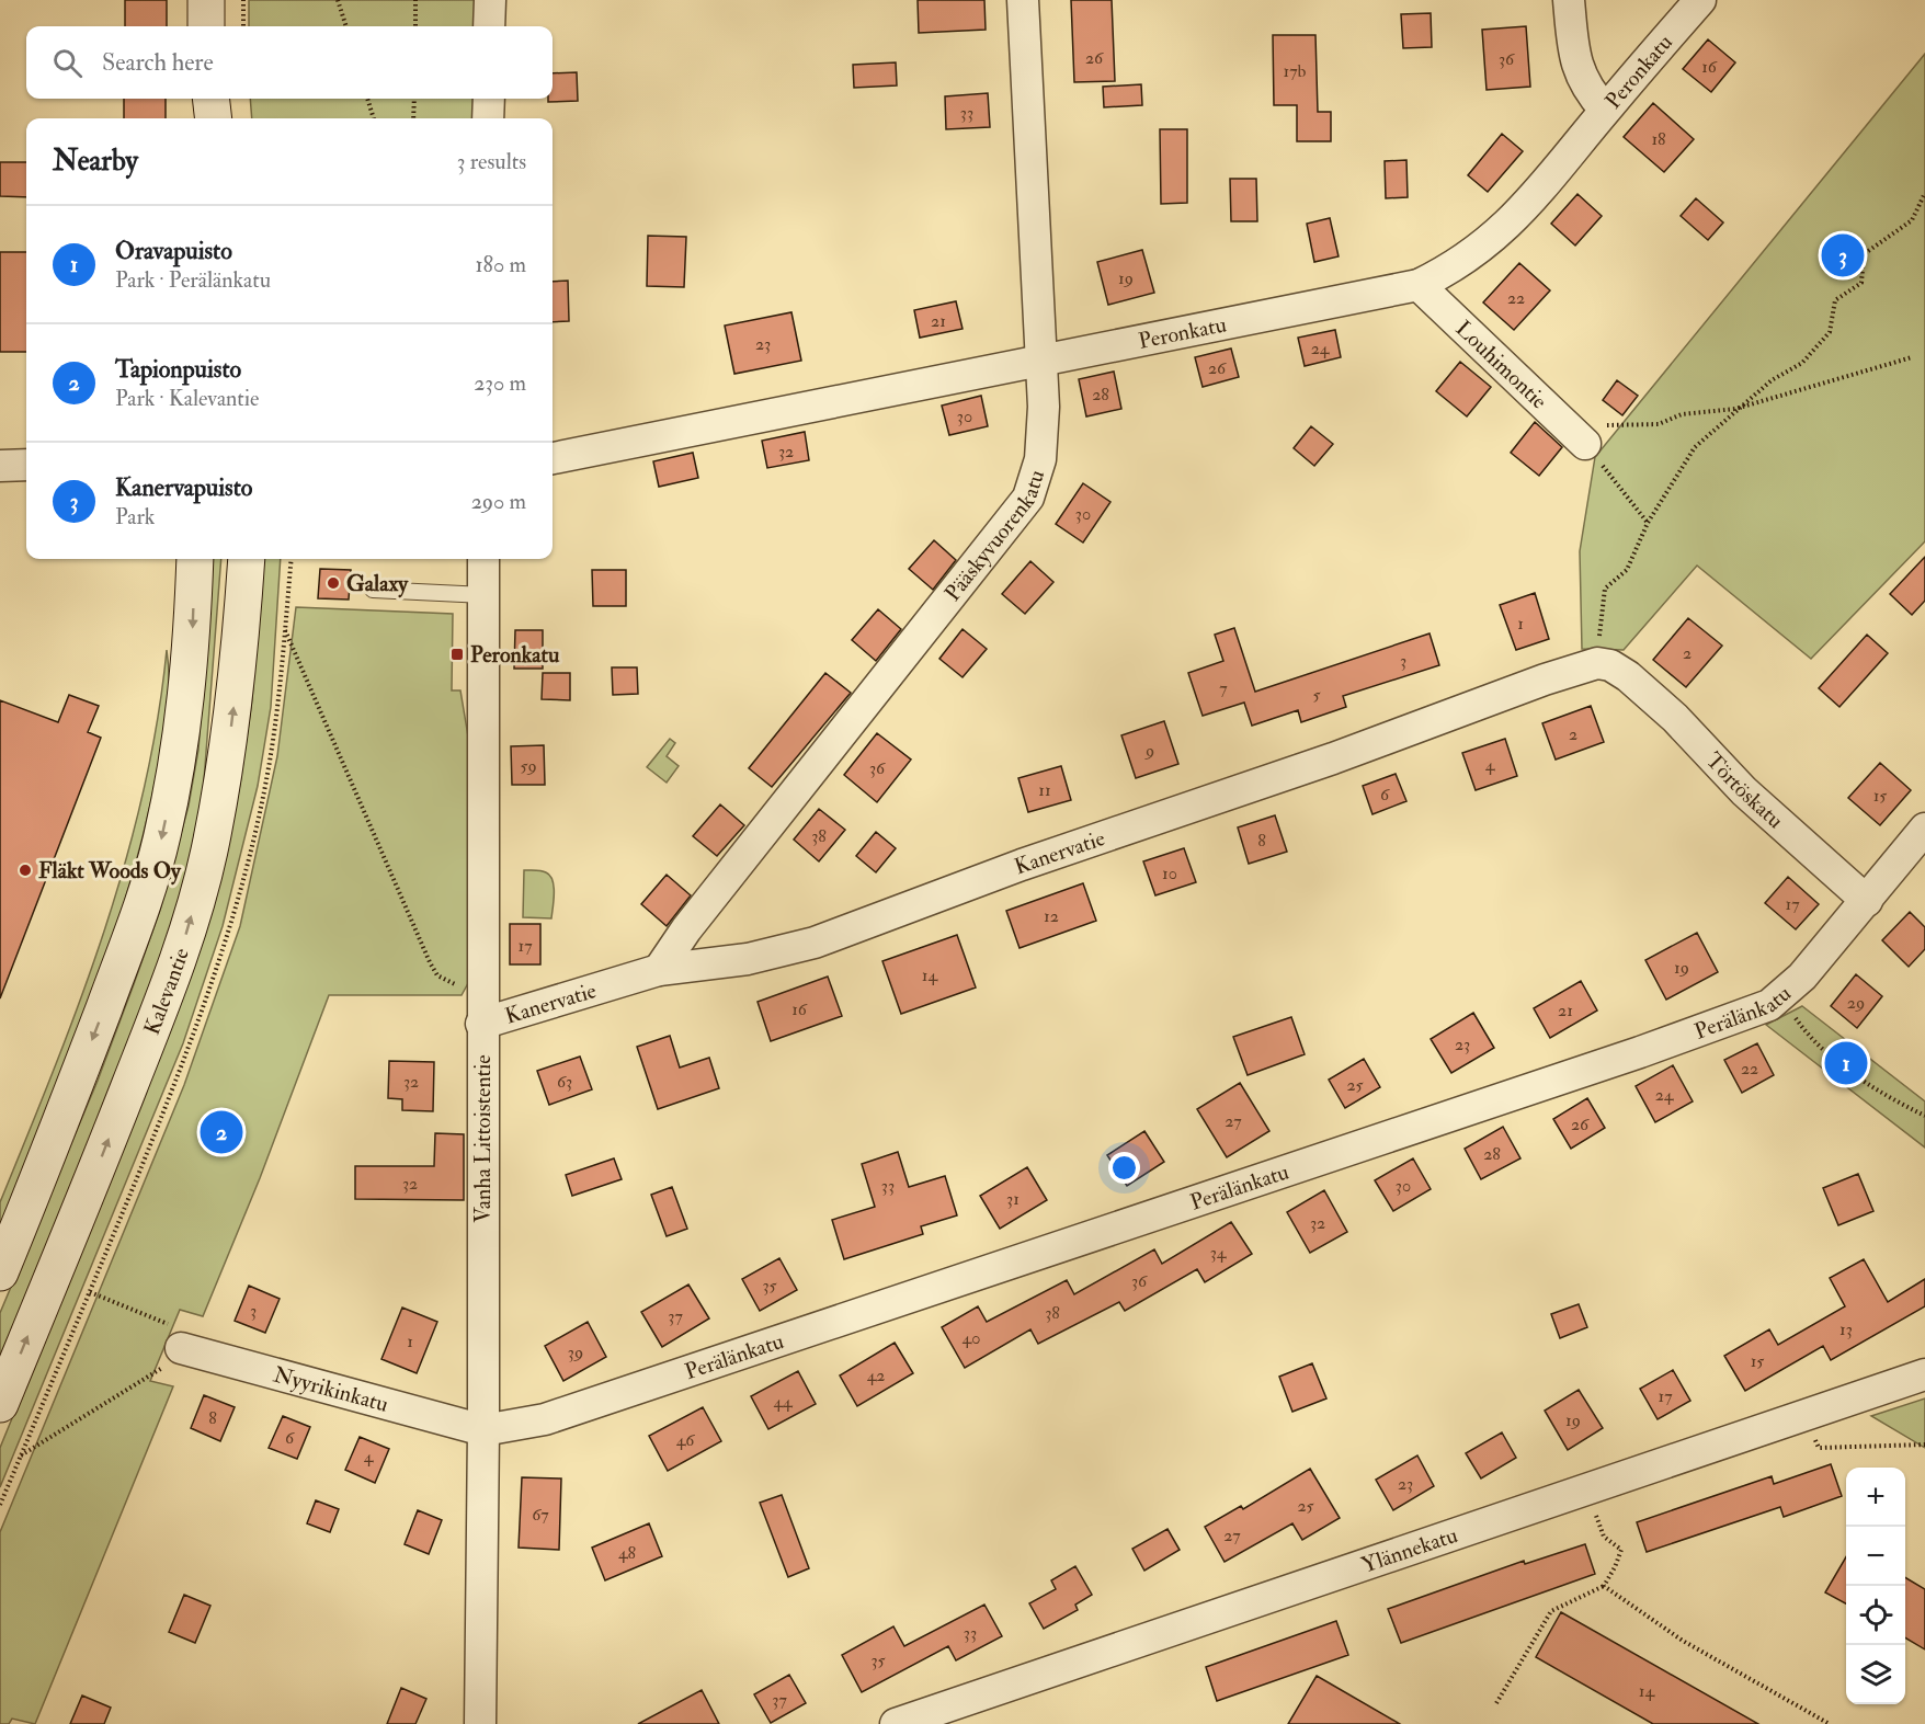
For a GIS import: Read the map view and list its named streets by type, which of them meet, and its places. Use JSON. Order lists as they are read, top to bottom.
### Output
{
  "streets": {
    "main road": ["Kalevantie"],
    "street": [
      "Peronkatu",
      "Louhimontie",
      "Pääskyvuorenkatu",
      "Törtöskatu",
      "Kanervatie",
      "Perälänkatu",
      "Vanha Littoistentie",
      "Nyyrikinkatu",
      "Ylännekatu"
    ]
  },
  "crossings": [
    ["Peronkatu", "Louhimontie"],
    ["Peronkatu", "Pääskyvuorenkatu"],
    ["Pääskyvuorenkatu", "Kanervatie"],
    ["Törtöskatu", "Kanervatie"],
    ["Törtöskatu", "Perälänkatu"],
    ["Kanervatie", "Vanha Littoistentie"],
    ["Perälänkatu", "Vanha Littoistentie"],
    ["Perälänkatu", "Nyyrikinkatu"],
    ["Vanha Littoistentie", "Nyyrikinkatu"]
  ],
  "places": {
    "other": ["Galaxy", "Fläkt Woods Oy"],
    "transit": ["Peronkatu"]
  },
  "house_numbers": [
    "26",
    "36",
    "16",
    "17b",
    "33",
    "18",
    "19",
    "22",
    "21",
    "23",
    "24",
    "26",
    "28",
    "30",
    "32",
    "30",
    "1",
    "2",
    "3",
    "7",
    "5",
    "2",
    "9",
    "4",
    "59",
    "36",
    "11",
    "6",
    "15",
    "38",
    "8",
    "10",
    "17",
    "12",
    "17",
    "19",
    "14",
    "29",
    "16",
    "21",
    "23",
    "22",
    "32",
    "63",
    "25",
    "24",
    "27",
    "26",
    "28",
    "32",
    "33",
    "30",
    "31",
    "32",
    "34",
    "36",
    "35",
    "3",
    "38",
    "37",
    "13",
    "40",
    "1",
    "39",
    "15",
    "42",
    "17",
    "44",
    "8",
    "19",
    "6",
    "46",
    "4",
    "23",
    "25",
    "67",
    "27",
    "48",
    "33",
    "35",
    "14",
    "37"
  ],
  "page": {
    "search": "Search here",
    "heading": ["Nearby", "3 results"],
    "list": [
      {
        "mark": "1",
        "name": "Oravapuisto",
        "note": "Park · Perälänkatu",
        "value": "180 m"
      },
      {
        "mark": "2",
        "name": "Tapionpuisto",
        "note": "Park · Kalevantie",
        "value": "230 m"
      },
      {
        "mark": "3",
        "name": "Kanervapuisto",
        "note": "Park",
        "value": "290 m"
      }
    ],
    "pins": ["3", "1", "2"],
    "map_buttons": ["+", "−"]
  }
}
